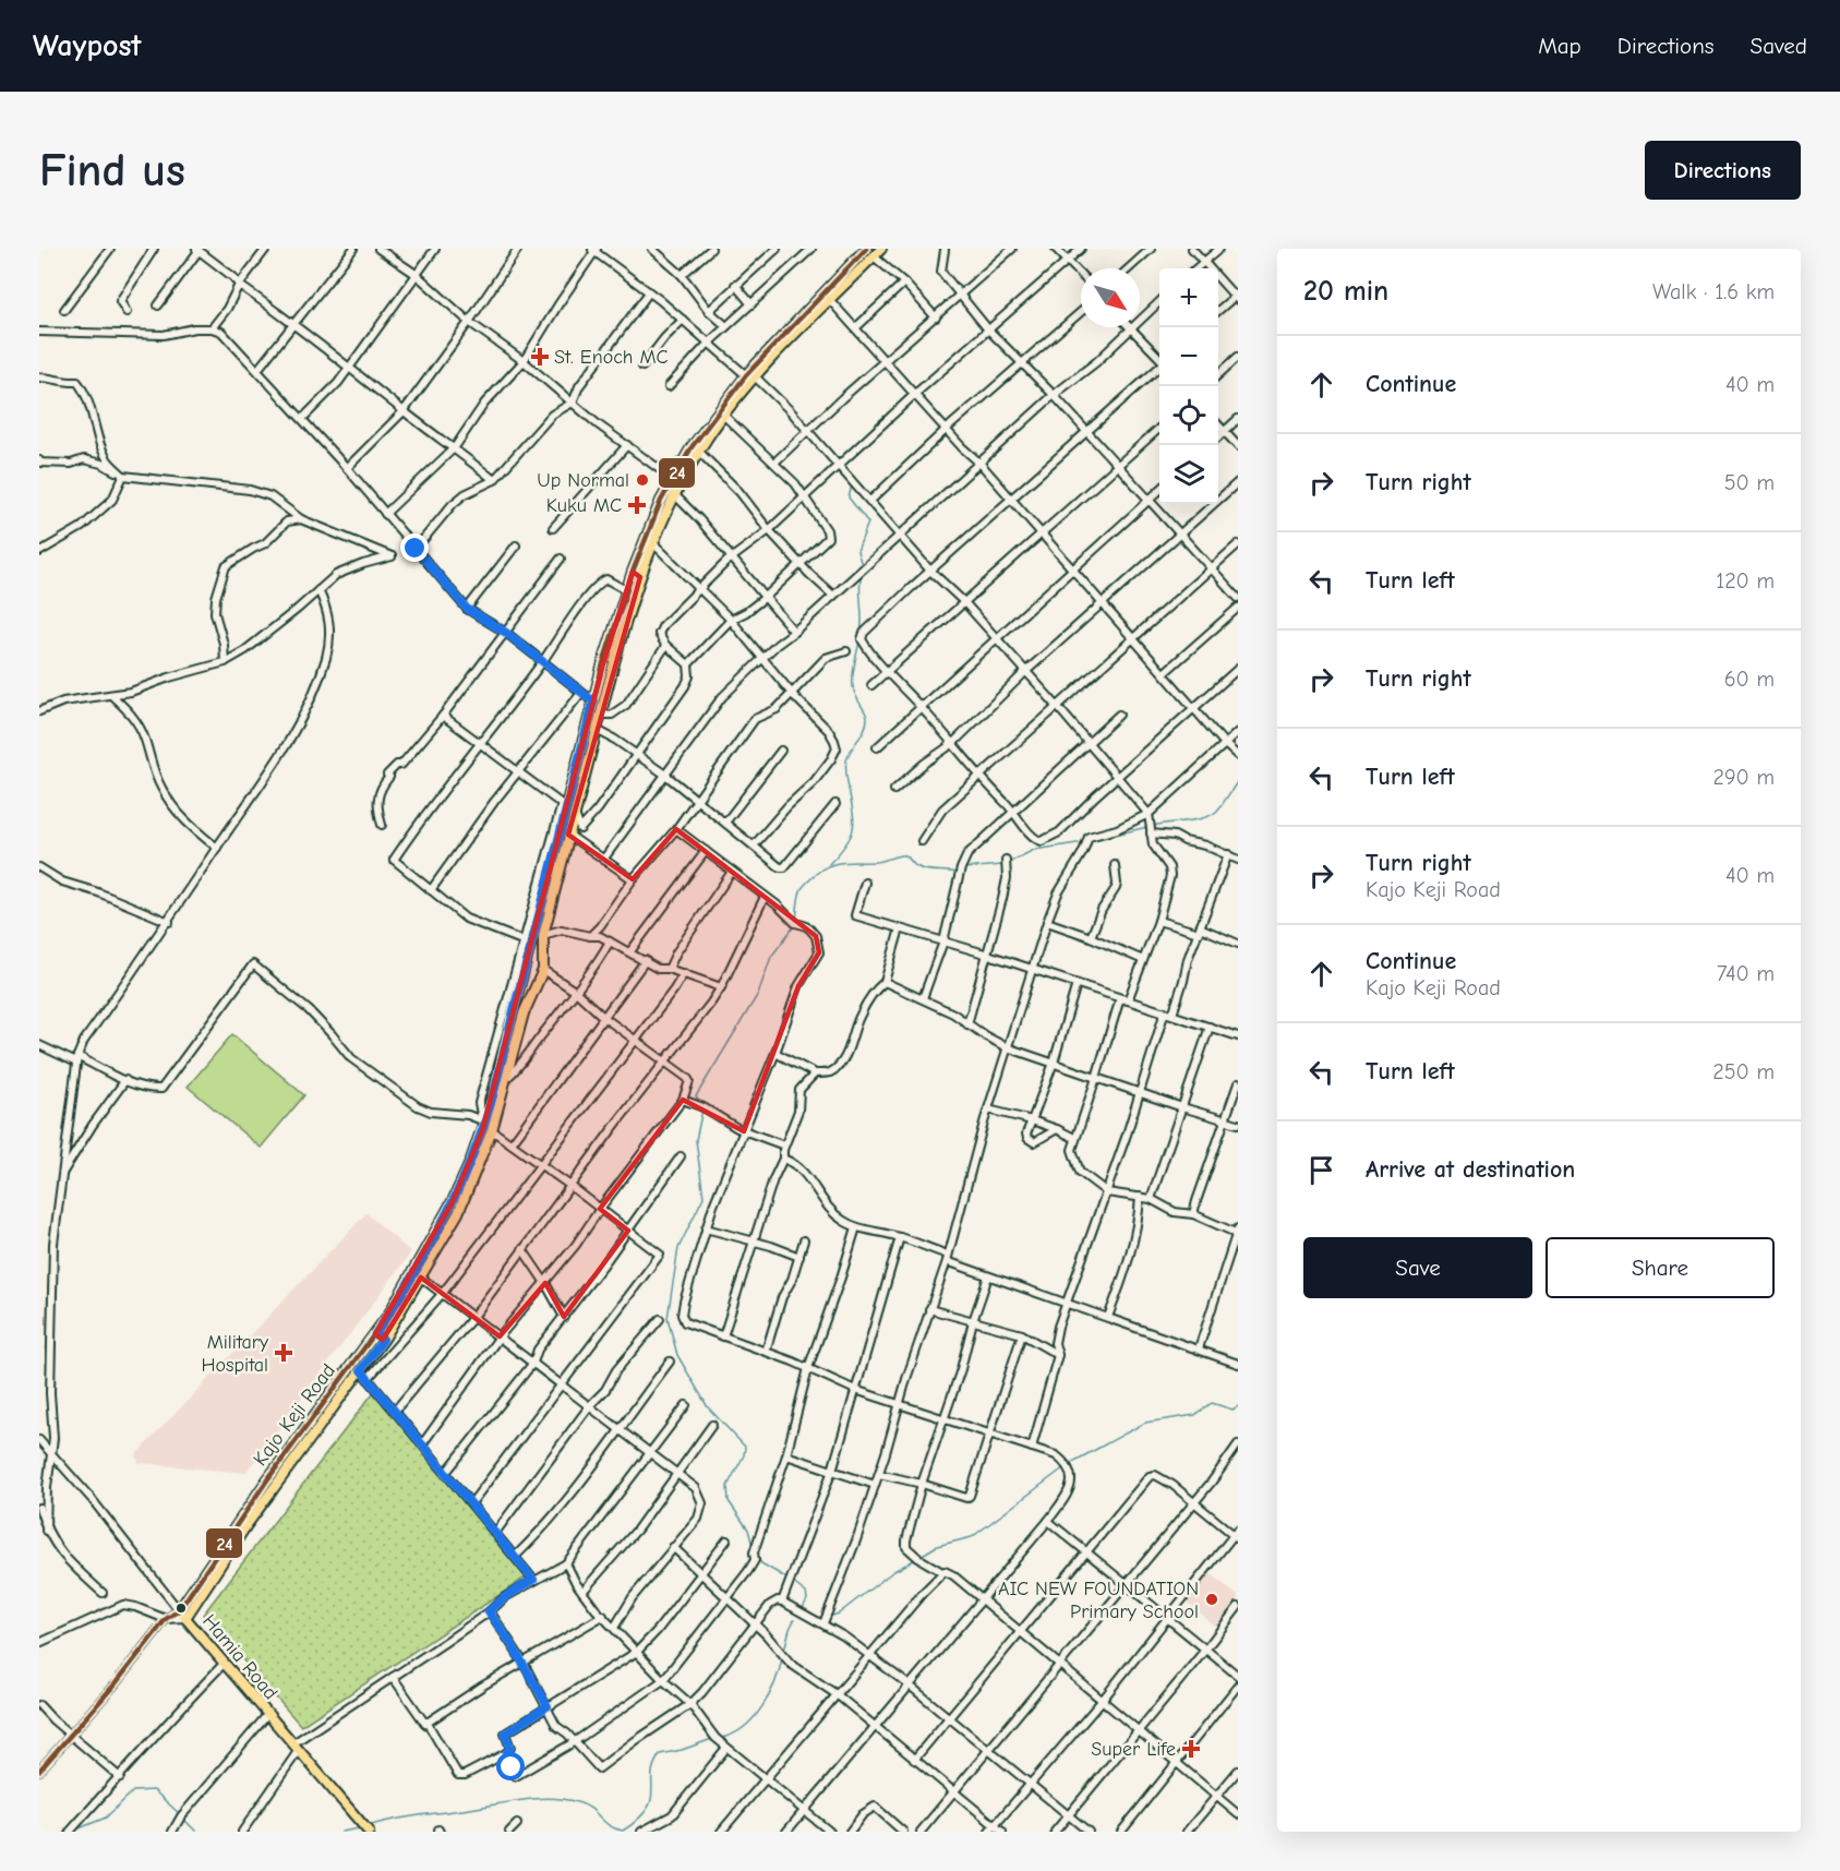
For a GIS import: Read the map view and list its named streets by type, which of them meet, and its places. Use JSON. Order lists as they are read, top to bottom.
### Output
{
  "streets": {
    "main road": ["Kajo Keji Road", "Hamia Road"]
  },
  "crossings": [
    ["Kajo Keji Road", "Hamia Road"]
  ],
  "places": {
    "health": [
      "St. Enoch MC",
      "Kuku MC",
      "Military Hospital",
      "Super Life"
    ],
    "other": ["Up Normal", "AIC NEW FOUNDATION Primary School"]
  },
  "lines": ["transit line 24"],
  "north": "bottom right",
  "page": {
    "header": "Waypost",
    "nav": ["Map", "Directions", "Saved"],
    "buttons": [
      "Directions",
      ["Save", "Share"]
    ],
    "title": "Find us",
    "heading": ["20 min", "Walk · 1.6 km"],
    "map_buttons": ["+", "−"],
    "list": [
      ["Continue", "40 m"],
      ["Turn right", "50 m"],
      ["Turn left", "120 m"],
      ["Turn right", "60 m"],
      ["Turn left", "290 m"],
      ["Turn right", "Kajo Keji Road", "40 m"],
      ["Continue", "Kajo Keji Road", "740 m"],
      ["Turn left", "250 m"],
      "Arrive at destination"
    ]
  }
}
